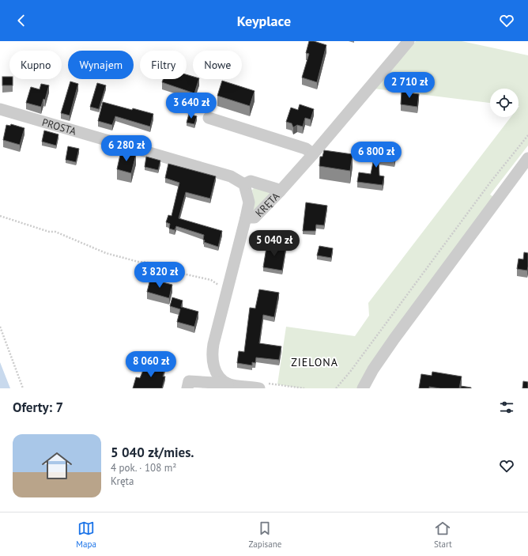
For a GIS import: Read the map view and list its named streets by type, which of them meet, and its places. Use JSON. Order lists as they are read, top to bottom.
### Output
{
  "streets": {
    "street": ["PROSTA", "KRĘTA"]
  },
  "districts": ["ZIELONA"],
  "page": {
    "header": "Keyplace",
    "chip": [
      "Kupno",
      "Wynajem",
      "Filtry",
      "Nowe"
    ],
    "price": [
      "2 710 zł",
      "3 640 zł",
      "6 280 zł",
      "6 800 zł",
      "5 040 zł",
      "3 820 zł",
      "8 060 zł"
    ],
    "heading": "Oferty: 7",
    "list": [
      {
        "name": "5 040 zł/mies.",
        "note": "4 pok. · 108 m² · Kręta"
      }
    ],
    "tabs": ["Mapa", "Zapisane", "Start"]
  }
}
